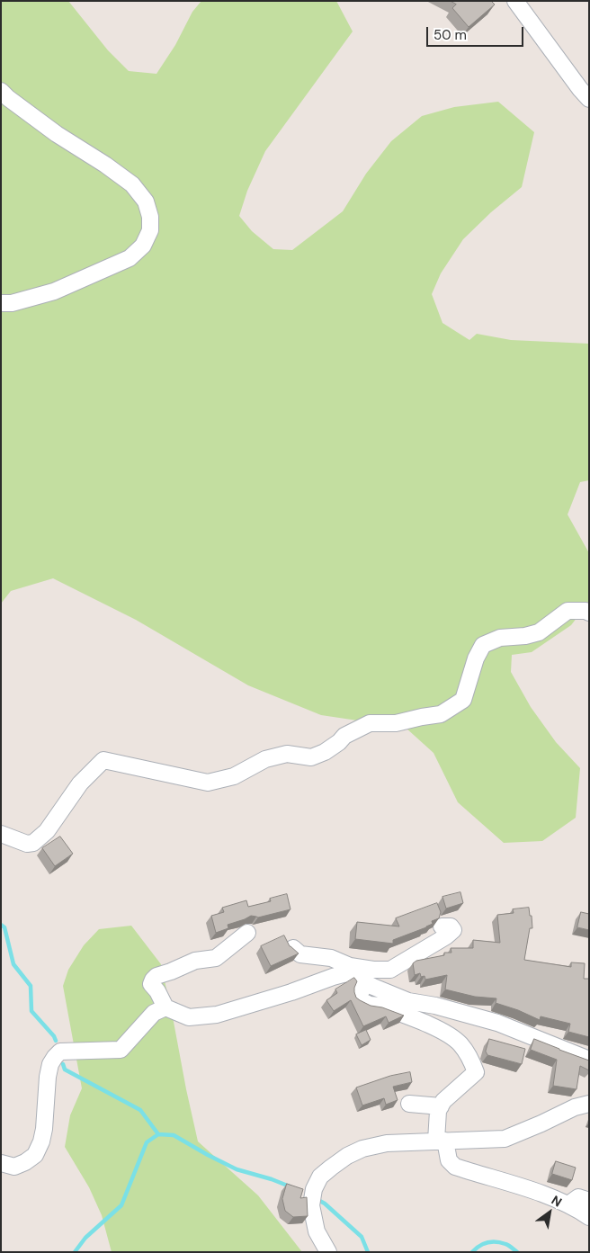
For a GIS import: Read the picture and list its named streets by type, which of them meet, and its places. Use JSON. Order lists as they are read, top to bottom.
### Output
{
  "scale_bar": "50 m",
  "north": "top right"
}
